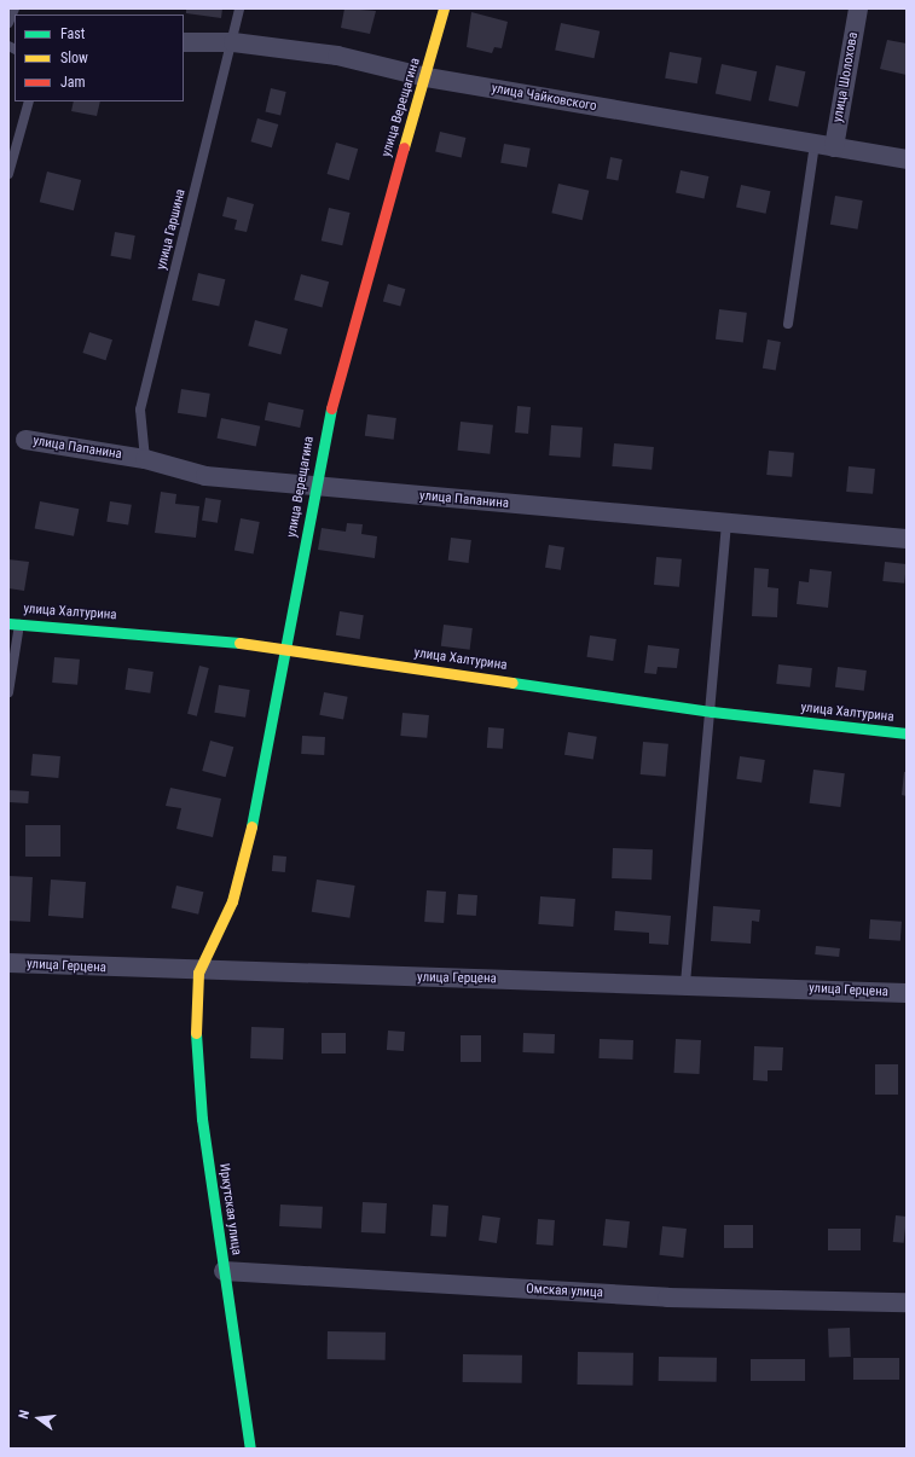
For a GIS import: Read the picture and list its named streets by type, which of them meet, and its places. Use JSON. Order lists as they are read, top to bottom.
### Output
{
  "streets": {
    "street": [
      "улица Шолохова",
      "улица Чайковского",
      "улица Верещагина",
      "улица Папанина",
      "улица Халтурина",
      "улица Герцена",
      "Иркутская улица",
      "Омская улица"
    ],
    "lane": ["улица Гаршина"]
  },
  "crossings": [
    ["улица Шолохова", "улица Чайковского"],
    ["улица Чайковского", "улица Верещагина"],
    ["улица Чайковского", "улица Гаршина"],
    ["улица Верещагина", "улица Папанина"],
    ["улица Верещагина", "улица Халтурина"],
    ["улица Верещагина", "улица Герцена"],
    ["улица Верещагина", "Иркутская улица"],
    ["улица Гаршина", "улица Папанина"],
    ["улица Герцена", "Иркутская улица"],
    ["Иркутская улица", "Омская улица"]
  ],
  "legend": ["Fast", "Slow", "Jam"],
  "north": "left"
}
